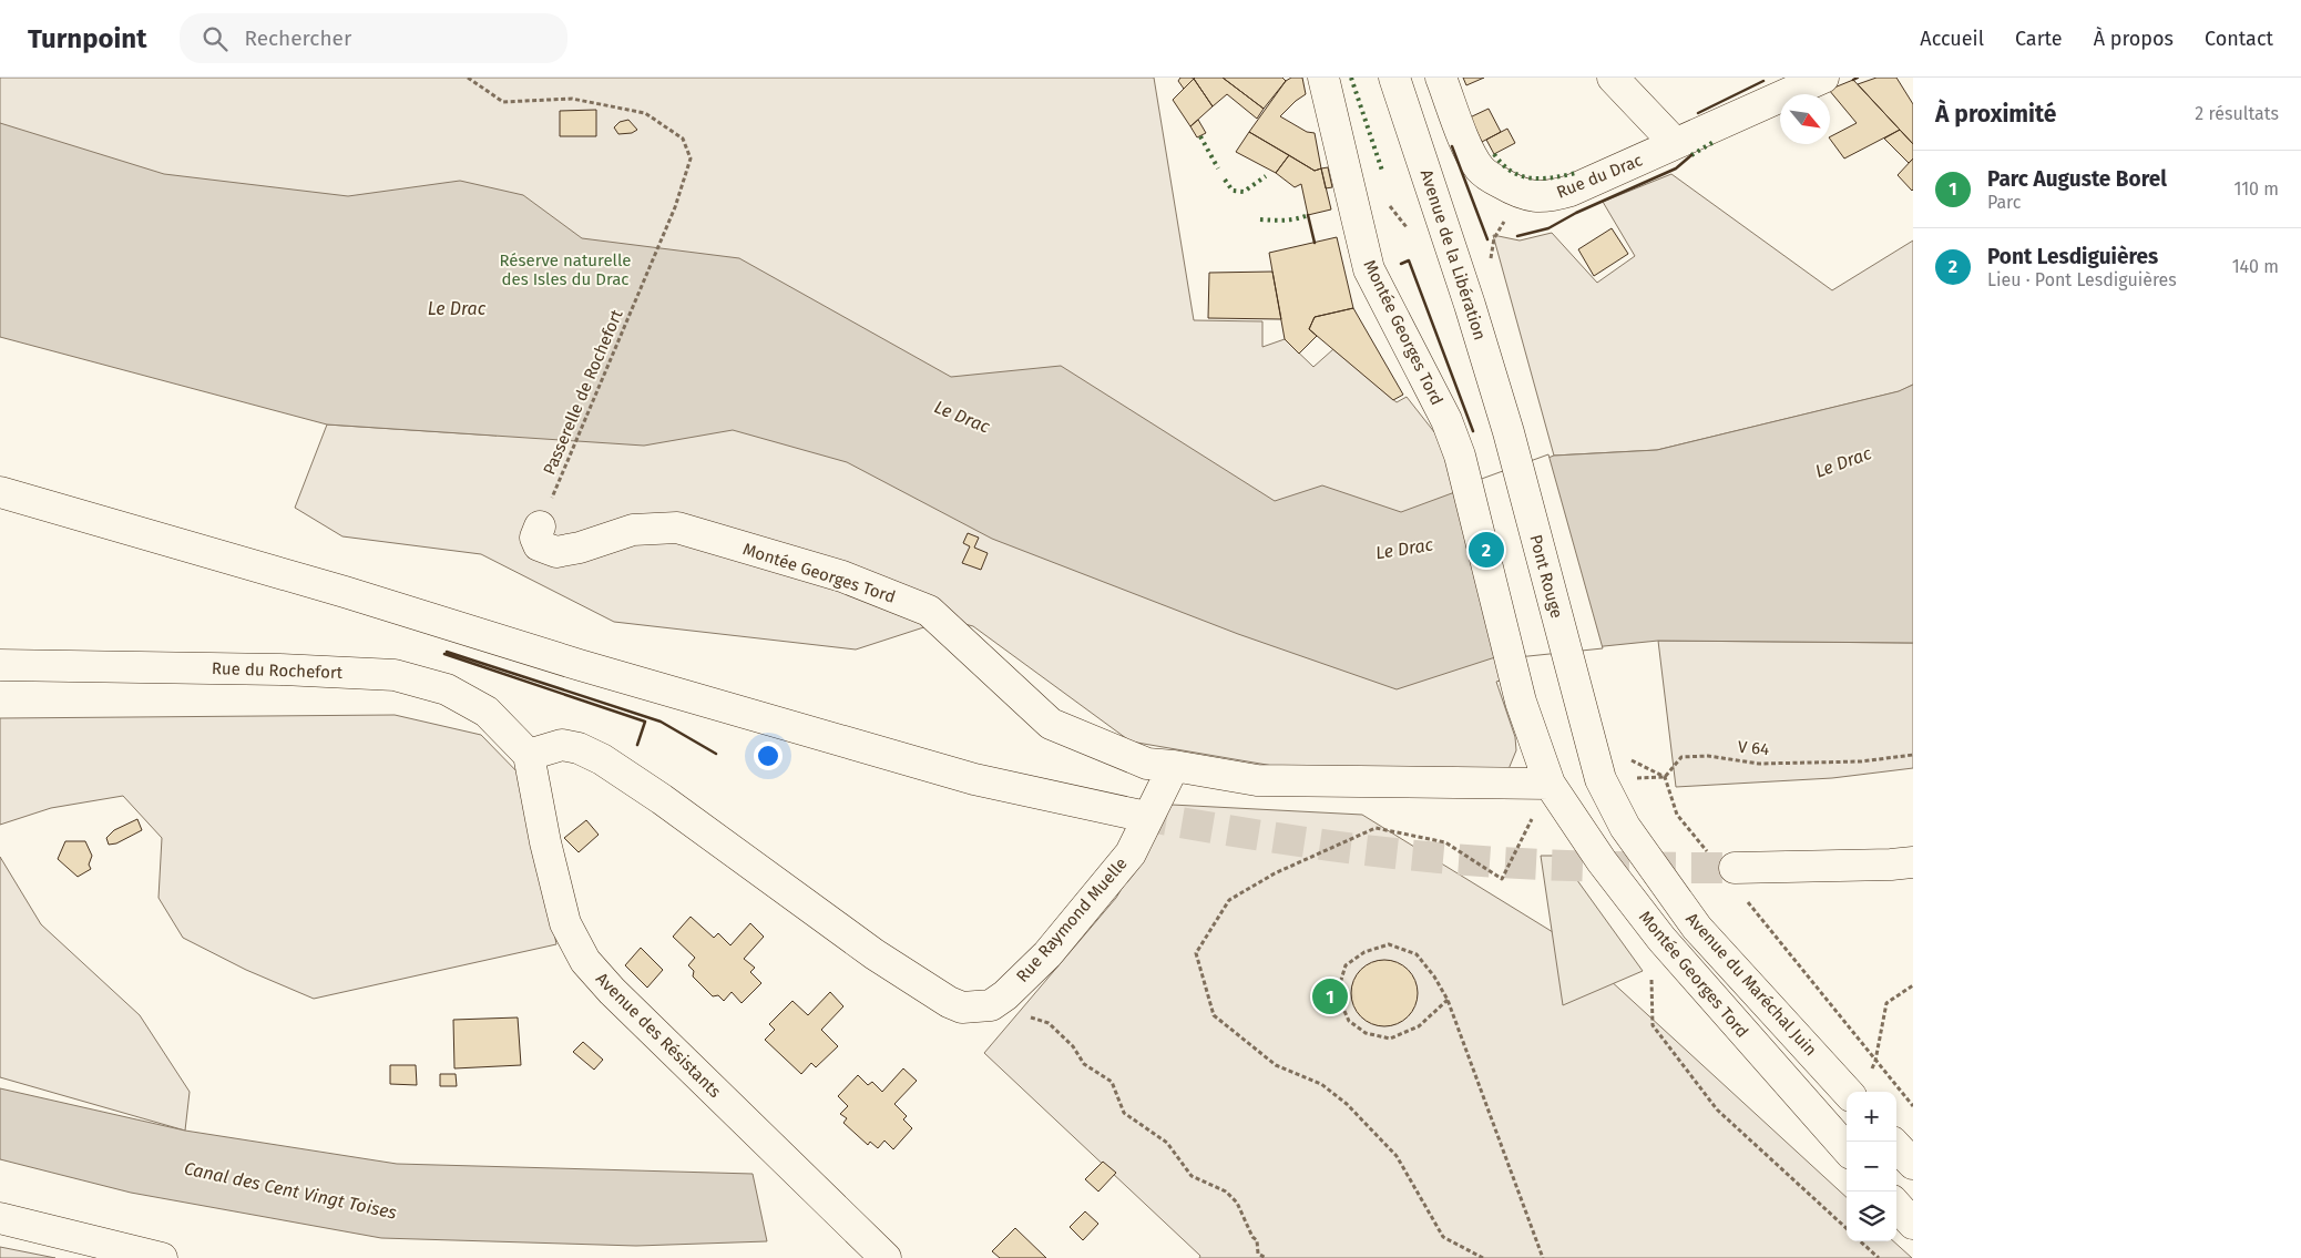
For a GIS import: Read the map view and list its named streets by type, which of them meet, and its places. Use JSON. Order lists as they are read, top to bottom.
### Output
{
  "streets": {
    "main road": [
      "Rue du Drac",
      "Avenue de la Libération",
      "Montée Georges Tord",
      "Pont Rouge",
      "Rue du Rochefort",
      "Rue Raymond Muelle",
      "Avenue du Maréchal Juin",
      "Avenue des Résistants"
    ],
    "path": ["Passerelle de Rochefort", "V 64"]
  },
  "crossings": [
    ["Avenue de la Libération", "Pont Rouge"],
    ["Montée Georges Tord", "Passerelle de Rochefort"],
    ["Montée Georges Tord", "Rue Raymond Muelle"],
    ["Pont Rouge", "Avenue du Maréchal Juin"],
    ["Rue du Rochefort", "Rue Raymond Muelle"],
    ["Rue du Rochefort", "Avenue des Résistants"],
    ["Rue Raymond Muelle", "Avenue des Résistants"]
  ],
  "water": ["Le Drac", "Canal des Cent Vingt Toises"],
  "parks": ["Réserve naturelle des Isles du Drac"],
  "north": "bottom right",
  "page": {
    "header": "Turnpoint",
    "search": "Rechercher",
    "nav": [
      "Accueil",
      "Carte",
      "À propos",
      "Contact"
    ],
    "heading": ["À proximité", "2 résultats"],
    "list": [
      {
        "mark": "1",
        "name": "Parc Auguste Borel",
        "note": "Parc",
        "value": "110 m"
      },
      {
        "mark": "2",
        "name": "Pont Lesdiguières",
        "note": "Lieu · Pont Lesdiguières",
        "value": "140 m"
      }
    ],
    "pins": ["2", "1"],
    "map_buttons": ["+", "−"]
  }
}
